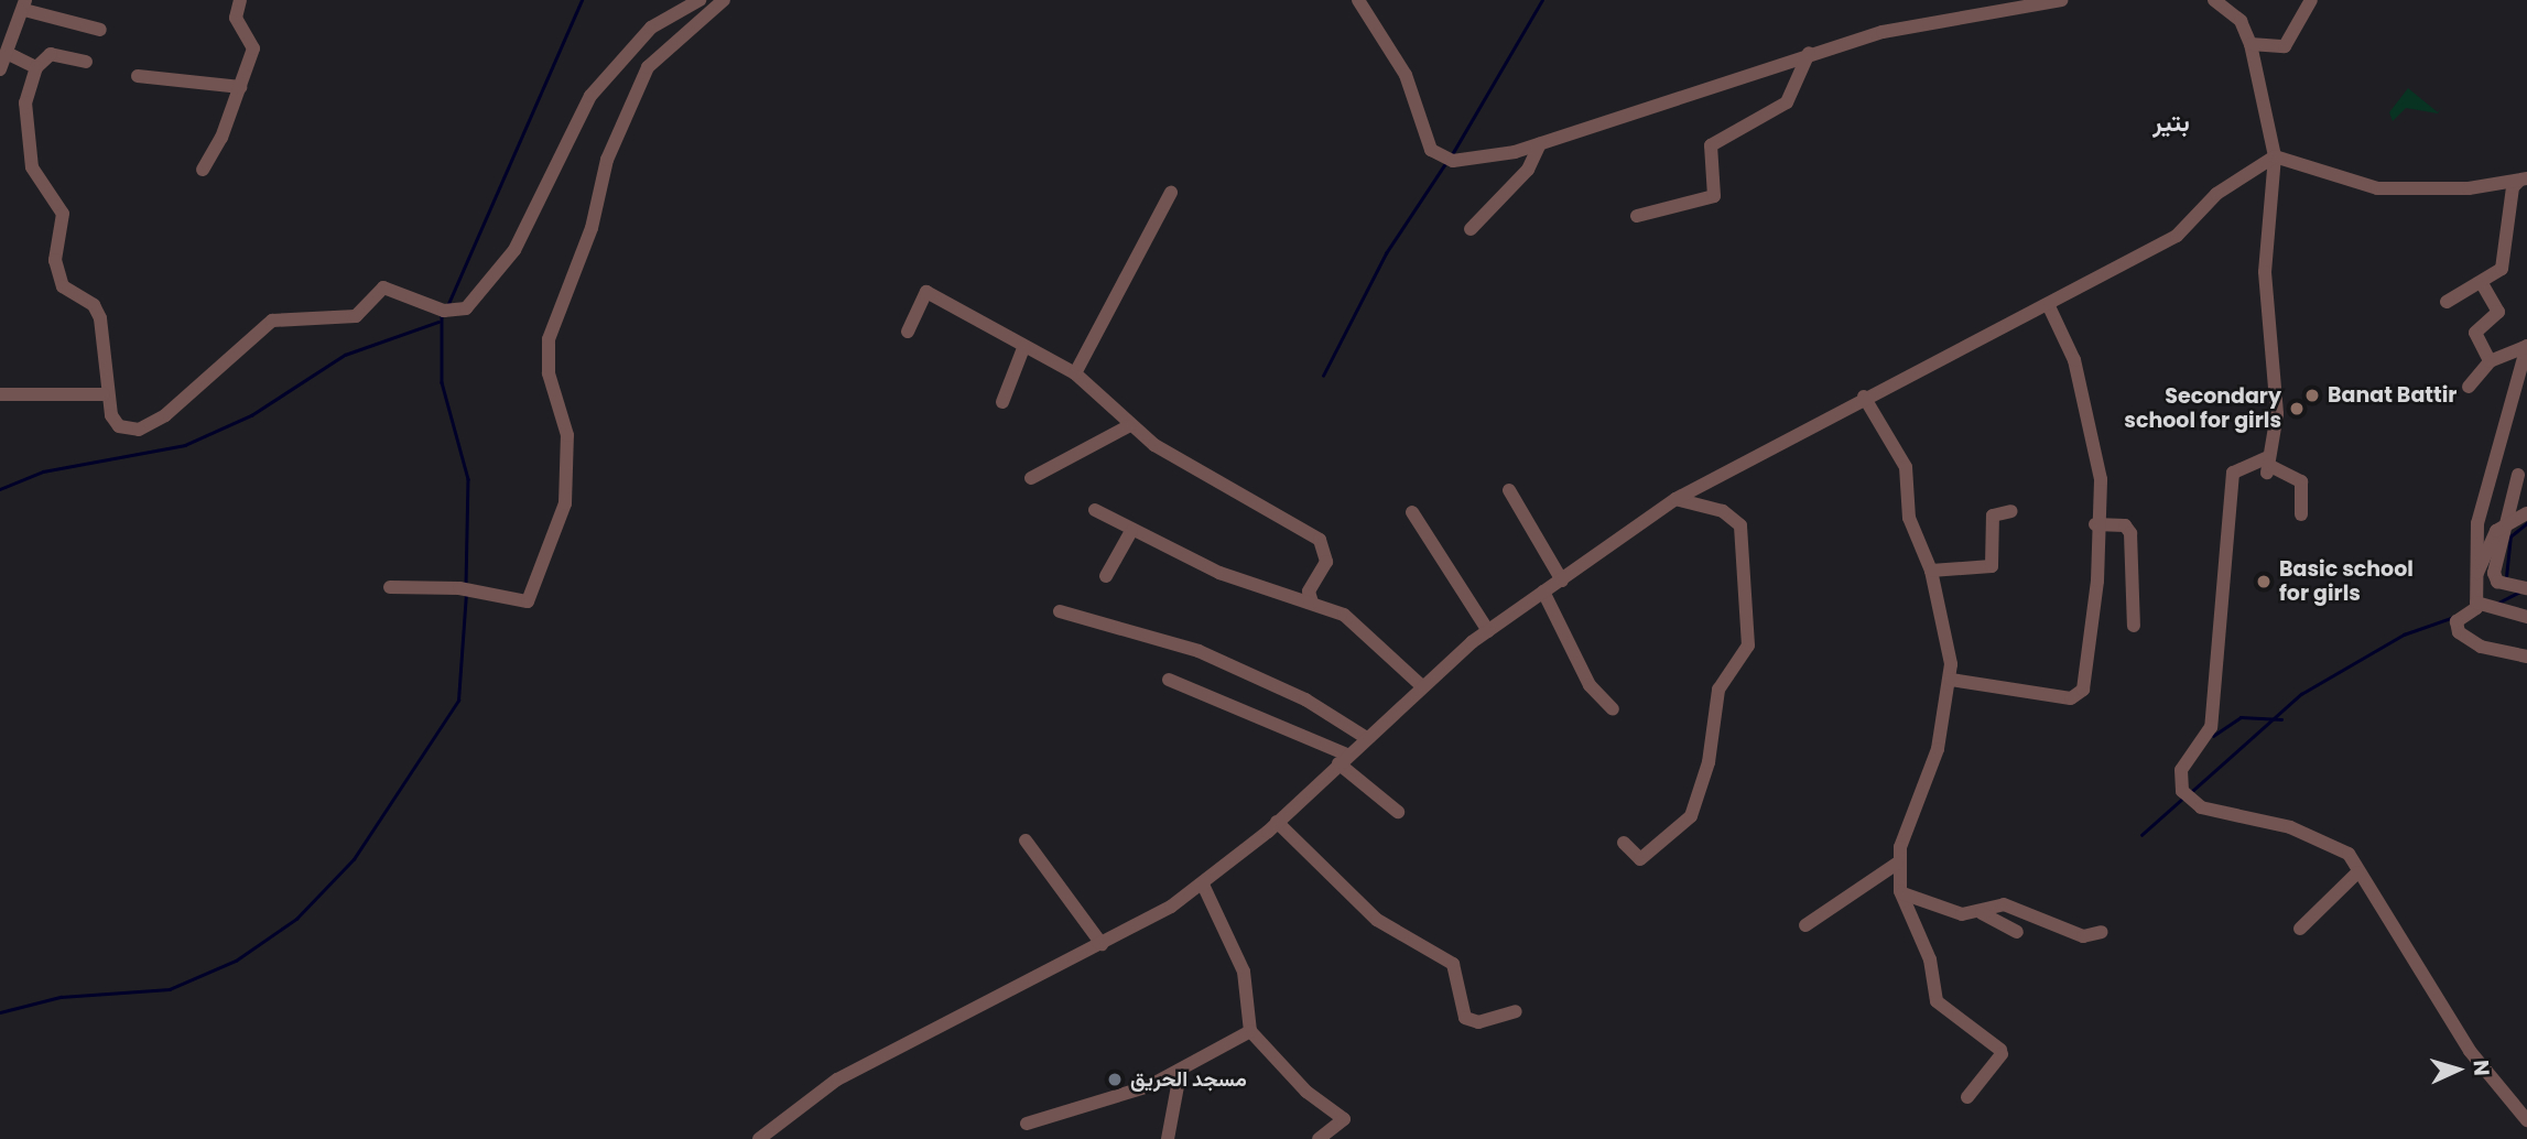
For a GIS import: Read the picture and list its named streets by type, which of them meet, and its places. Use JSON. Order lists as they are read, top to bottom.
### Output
{
  "districts": ["بتير"],
  "places": [
    "Banat Battir",
    "Secondary school for girls",
    "Basic school for girls",
    "مسجد الحريق"
  ],
  "north": "right"
}
